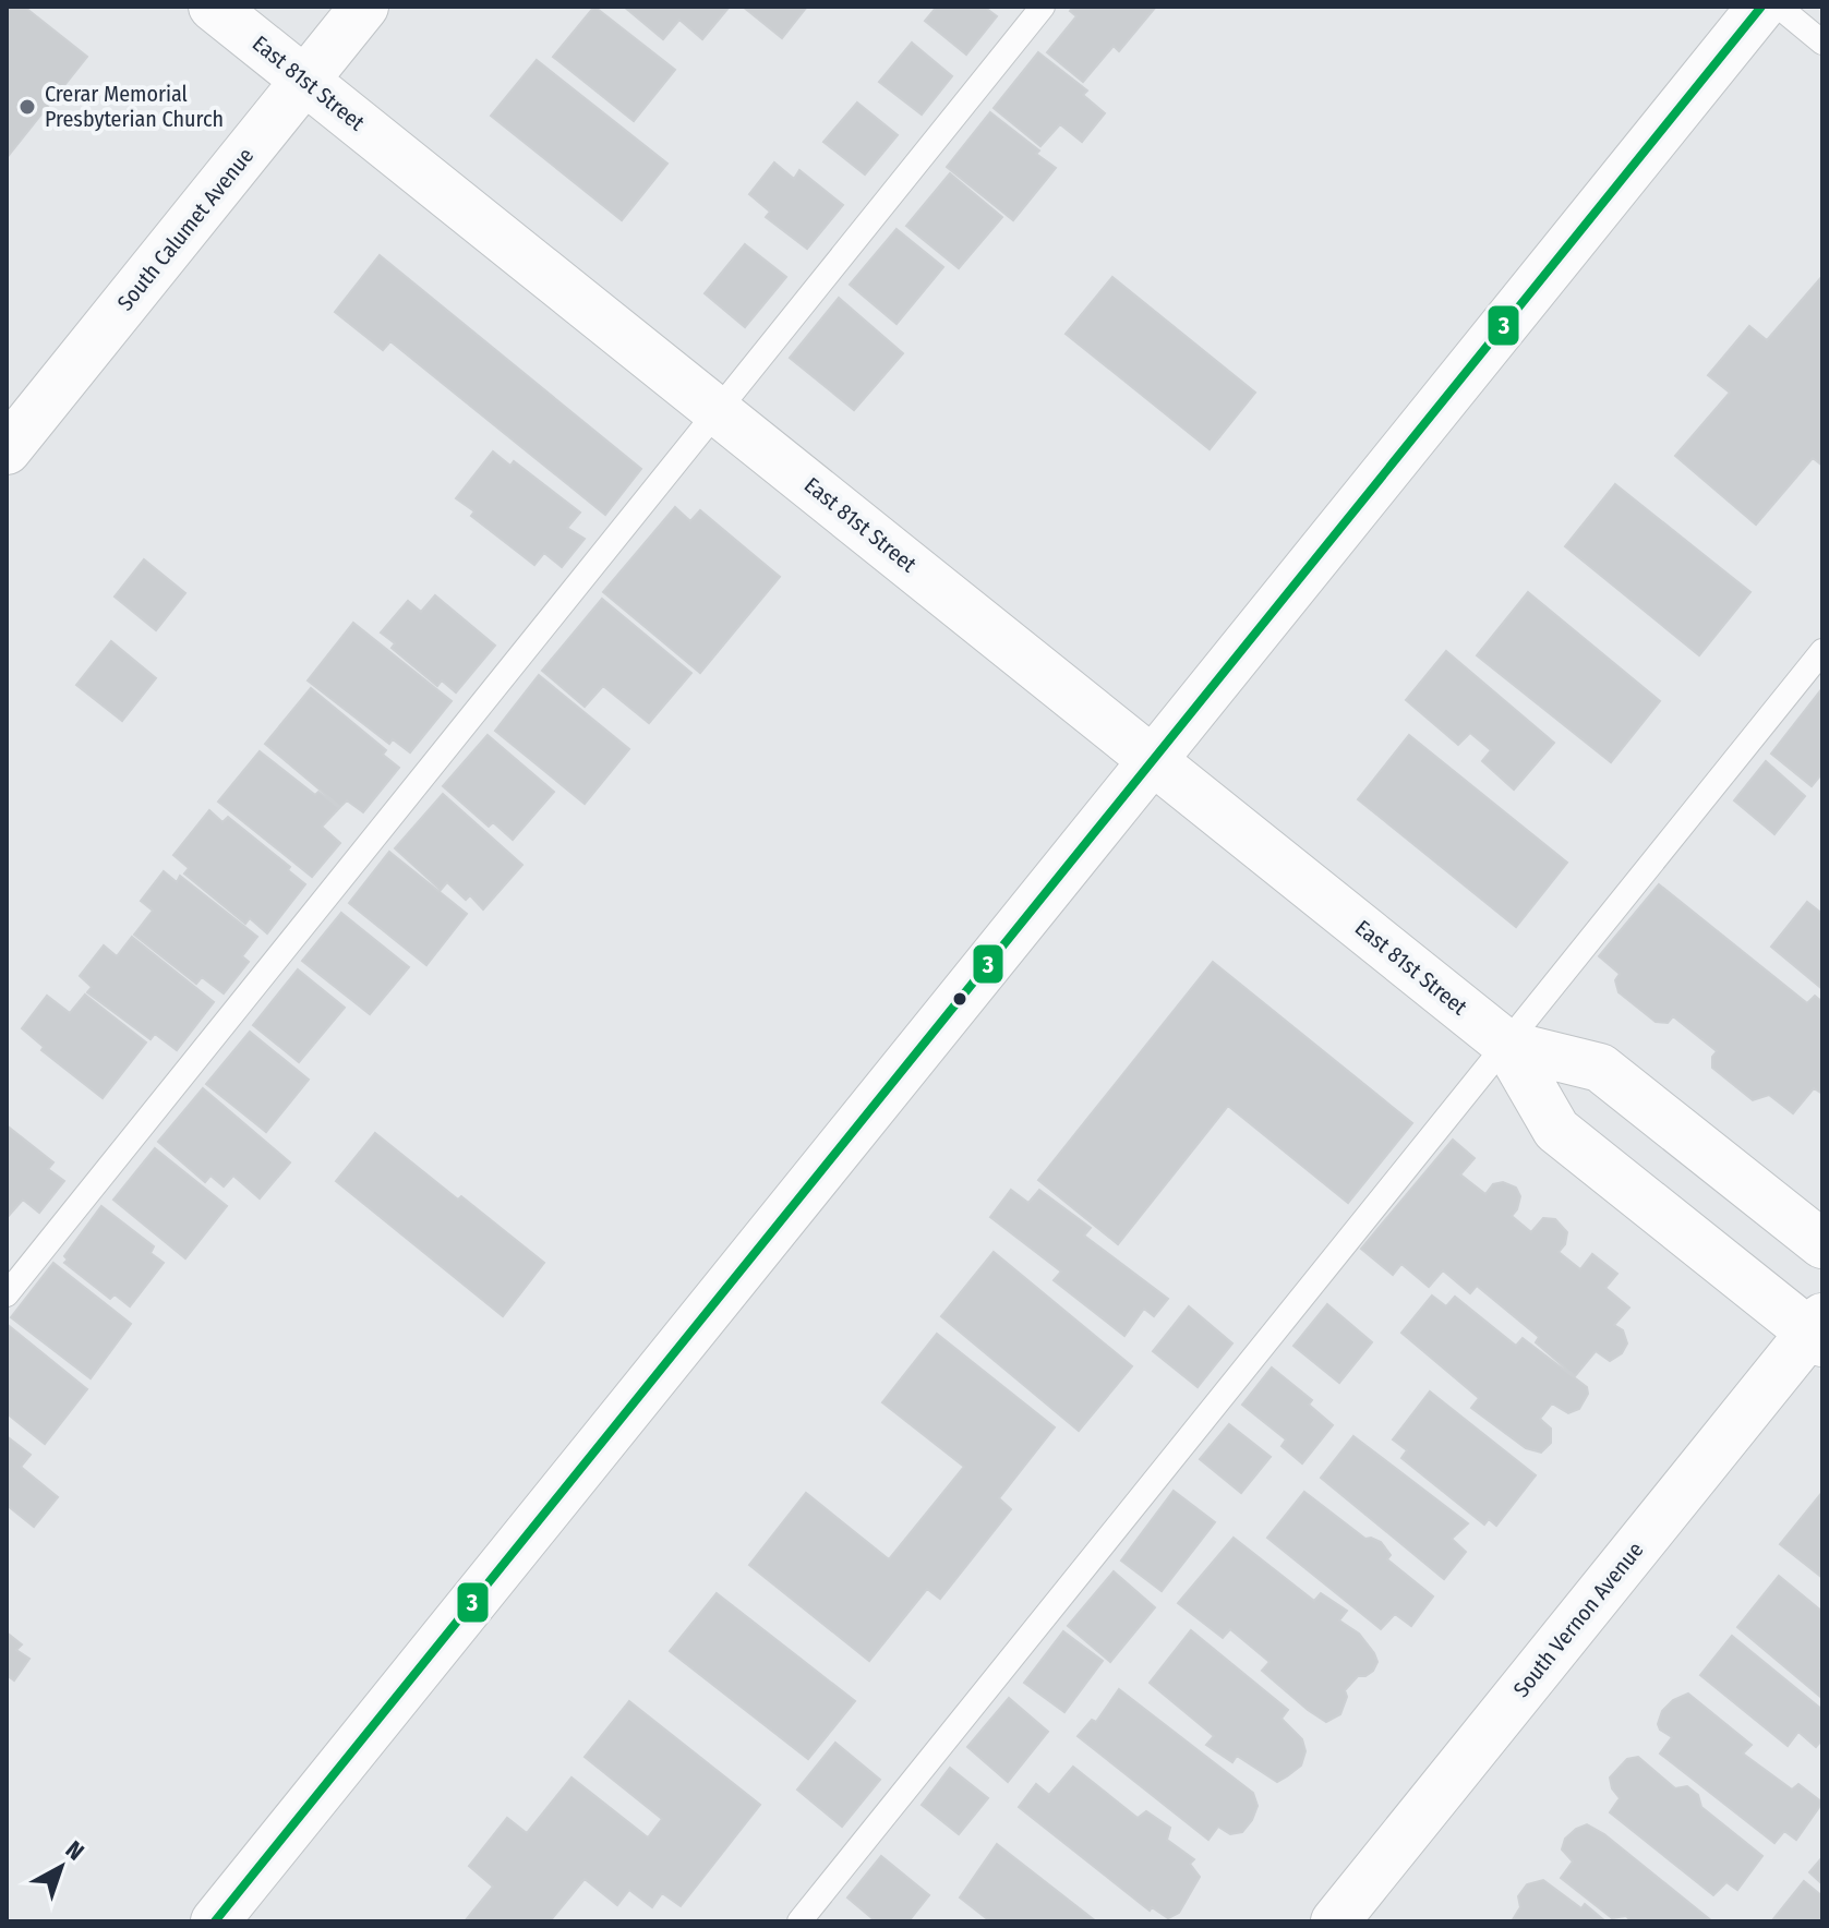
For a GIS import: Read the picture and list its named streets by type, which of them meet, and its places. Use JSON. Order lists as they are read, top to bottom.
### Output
{
  "streets": {
    "street": ["East 81st Street", "South Calumet Avenue", "South Vernon Avenue"]
  },
  "crossings": [
    ["East 81st Street", "South Calumet Avenue"],
    ["East 81st Street", "South Vernon Avenue"]
  ],
  "places": ["Crerar Memorial Presbyterian Church"],
  "lines": ["transit line 3"],
  "north": "top right"
}
